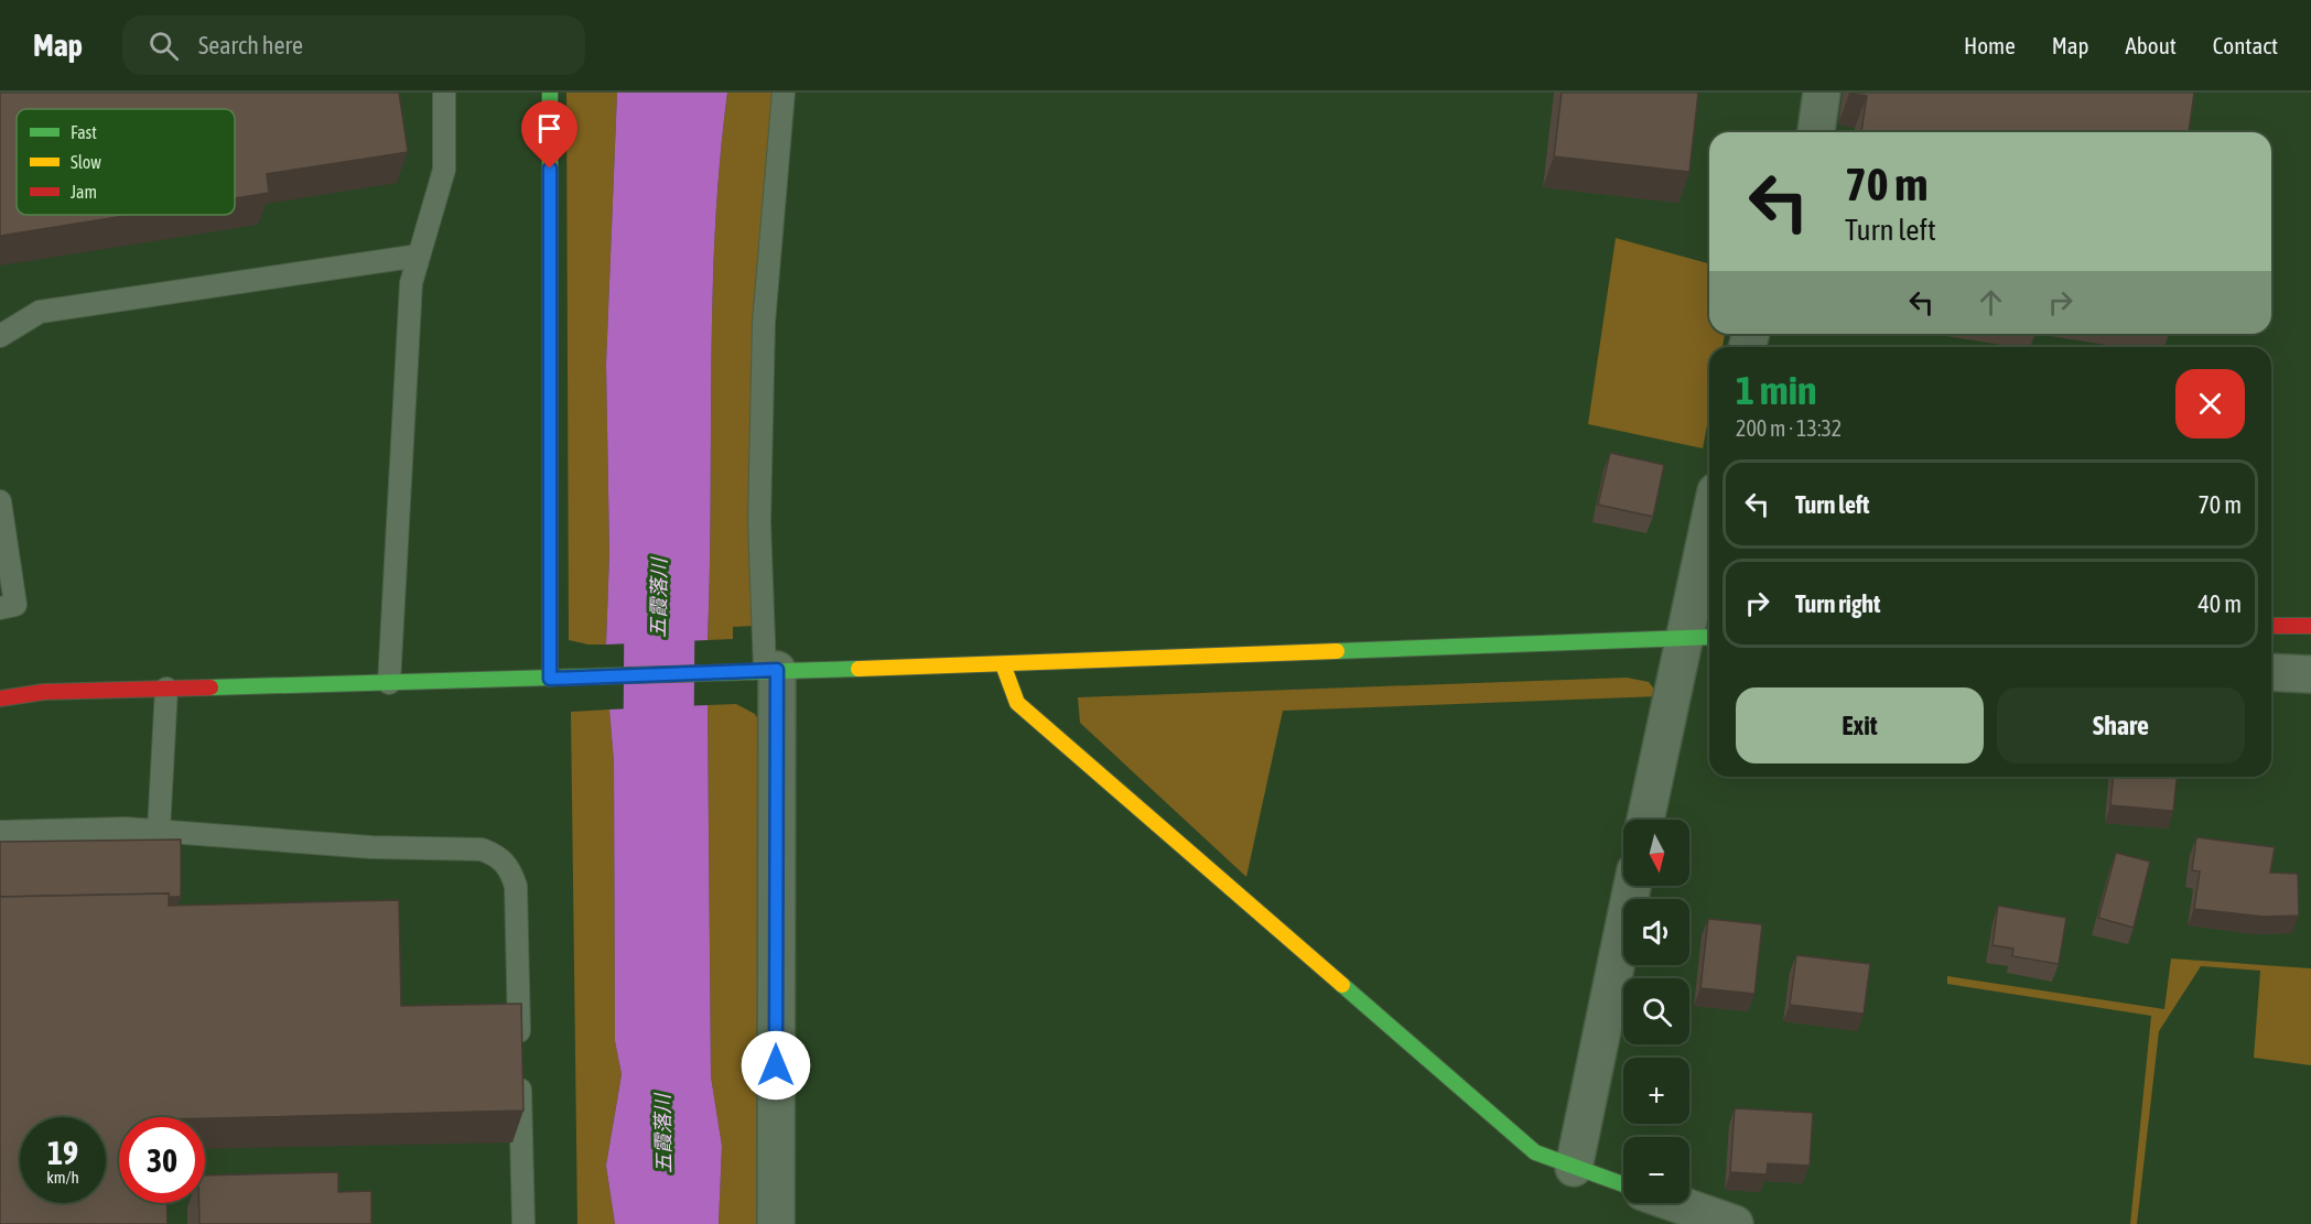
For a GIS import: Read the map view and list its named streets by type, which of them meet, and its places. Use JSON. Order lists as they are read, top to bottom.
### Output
{
  "water": ["五霞落川"],
  "legend": ["Fast", "Slow", "Jam"],
  "north": "bottom",
  "page": {
    "header": "Map",
    "search": "Search here",
    "nav": [
      "Home",
      "Map",
      "About",
      "Contact"
    ],
    "turn": ["70 m", "Turn left"],
    "heading": ["1 min", "200 m · 13:32"],
    "list": [
      {
        "name": "Turn left",
        "value": "70 m"
      },
      {
        "name": "Turn right",
        "value": "40 m"
      }
    ],
    "buttons": ["Exit", "Share"],
    "map_buttons": ["+", "−"],
    "speed": "19 km/h",
    "limit": "30"
  }
}
